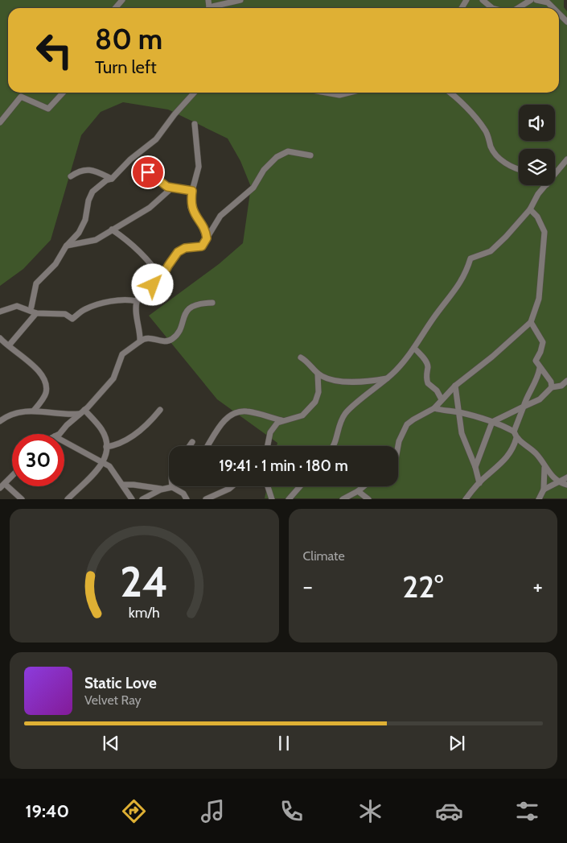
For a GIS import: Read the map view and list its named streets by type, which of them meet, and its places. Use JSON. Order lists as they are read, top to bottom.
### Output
{
  "page": {
    "turn": ["80 m", "Turn left"],
    "limit": "30",
    "trip": "19:41 · 1 min · 180 m",
    "tile": "Climate",
    "heat": ["−", "22°", "+"],
    "song": ["Static Love", "Velvet Ray"],
    "tabs": "19:40",
    "gauge": ["24", "km/h"]
  }
}
